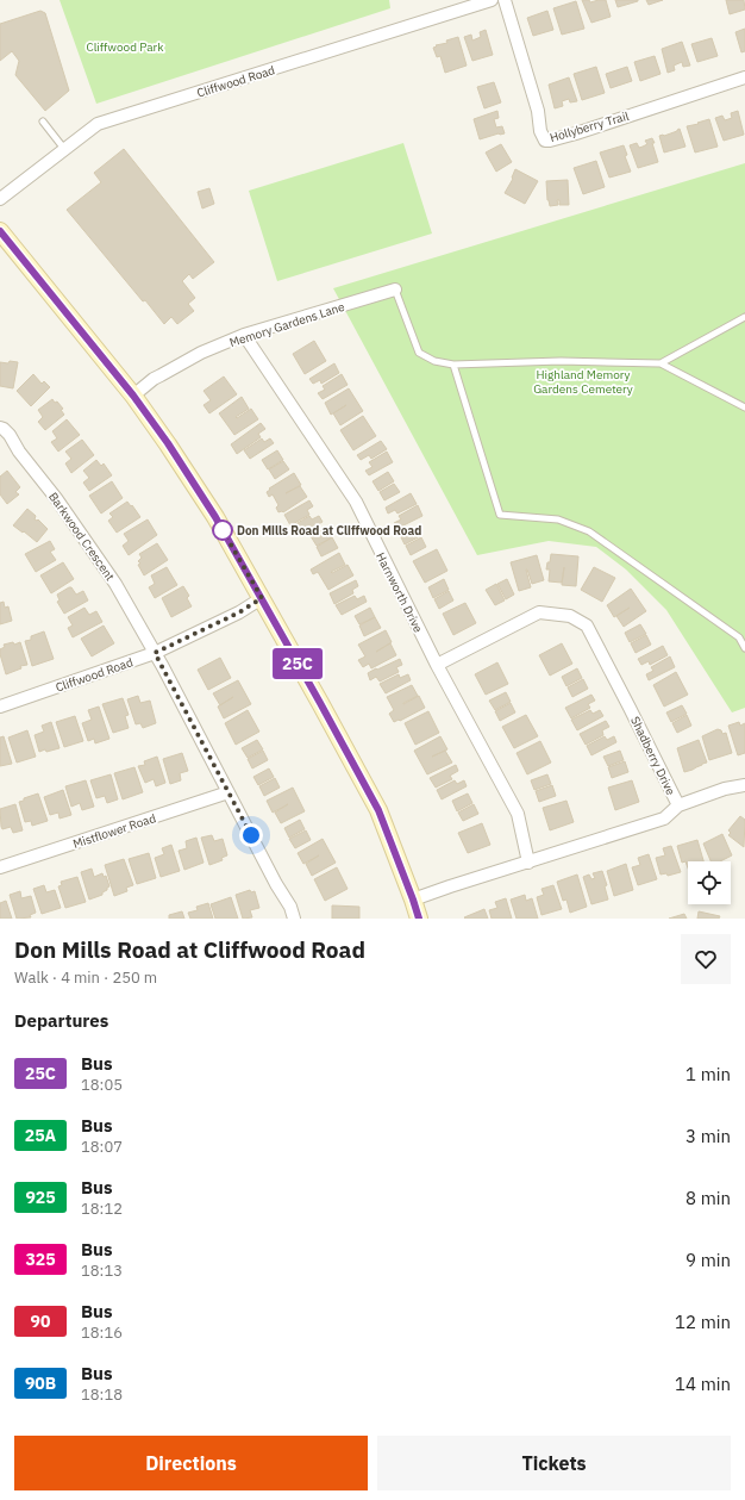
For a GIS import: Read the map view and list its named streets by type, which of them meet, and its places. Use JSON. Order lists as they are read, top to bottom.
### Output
{
  "streets": {
    "street": [
      "Cliffwood Road",
      "Hollyberry Trail",
      "Memory Gardens Lane",
      "Barkwood Crescent",
      "Harnworth Drive",
      "Shadberry Drive",
      "Mistflower Road"
    ]
  },
  "crossings": [
    ["Cliffwood Road", "Barkwood Crescent"],
    ["Memory Gardens Lane", "Harnworth Drive"],
    ["Barkwood Crescent", "Mistflower Road"],
    ["Harnworth Drive", "Shadberry Drive"]
  ],
  "parks": ["Cliffwood Park", "Highland Memory Gardens Cemetery"],
  "places": ["Don Mills Road at Cliffwood Road"],
  "lines": ["bus line 25C"],
  "page": {
    "on_map": "25C",
    "heading": [
      ["Don Mills Road at Cliffwood Road", "Walk · 4 min · 250 m"],
      "Departures"
    ],
    "list": [
      {
        "mark": "25C",
        "name": "Bus",
        "note": "18:05",
        "value": "1 min"
      },
      {
        "mark": "25A",
        "name": "Bus",
        "note": "18:07",
        "value": "3 min"
      },
      {
        "mark": "925",
        "name": "Bus",
        "note": "18:12",
        "value": "8 min"
      },
      {
        "mark": "325",
        "name": "Bus",
        "note": "18:13",
        "value": "9 min"
      },
      {
        "mark": "90",
        "name": "Bus",
        "note": "18:16",
        "value": "12 min"
      },
      {
        "mark": "90B",
        "name": "Bus",
        "note": "18:18",
        "value": "14 min"
      }
    ],
    "buttons": ["Directions", "Tickets"]
  }
}
